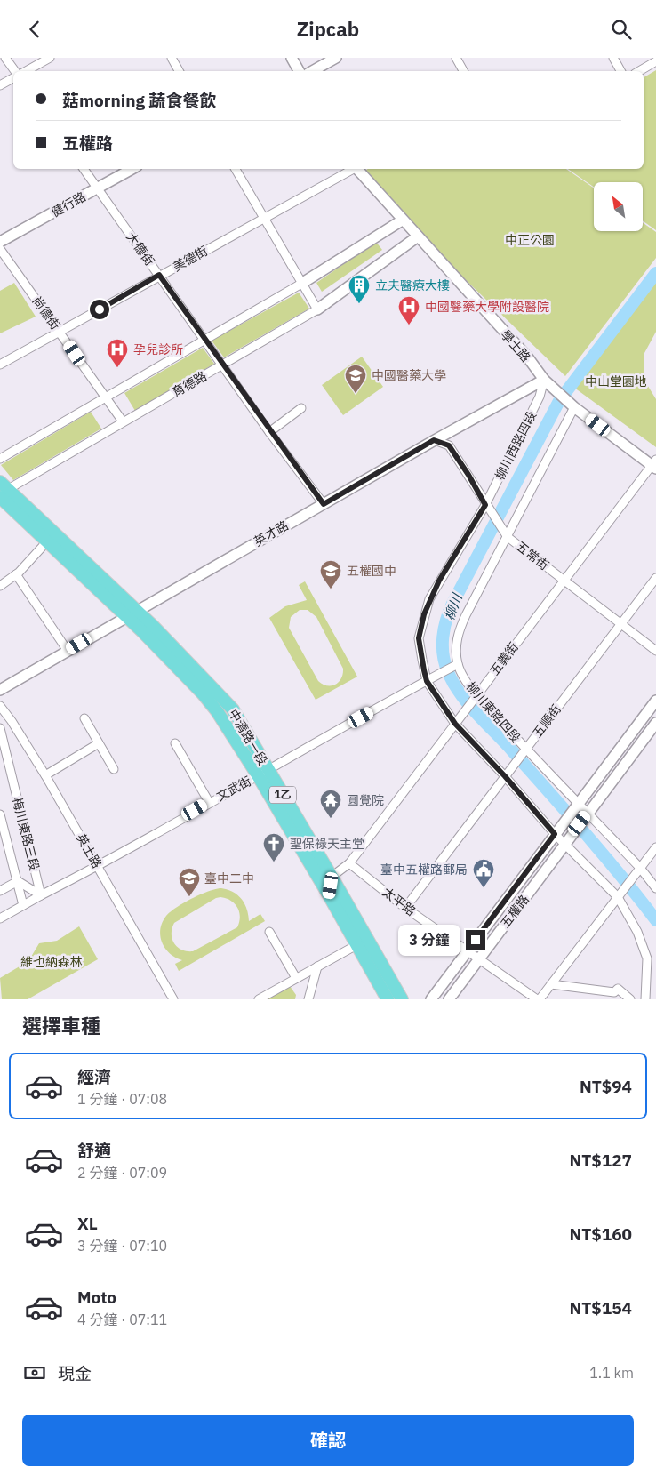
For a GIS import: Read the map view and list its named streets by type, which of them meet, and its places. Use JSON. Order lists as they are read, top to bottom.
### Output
{
  "streets": {
    "main road": ["中清路一段", "1乙"],
    "street": [
      "健行路",
      "大德街",
      "美德街",
      "尚德街",
      "學士路",
      "育德路",
      "柳川西路四段",
      "英才路",
      "五常街",
      "五義街",
      "柳川東路四段",
      "五順街",
      "文武街",
      "梅川東路三段",
      "英士路",
      "太平路",
      "五權路"
    ]
  },
  "crossings": [
    ["健行路", "大德街"],
    ["大德街", "美德街"],
    ["大德街", "育德路"],
    ["大德街", "英才路"],
    ["美德街", "尚德街"],
    ["尚德街", "育德路"],
    ["學士路", "育德路"],
    ["學士路", "柳川西路四段"],
    ["學士路", "英才路"],
    ["學士路", "五義街"],
    ["學士路", "柳川東路四段"],
    ["育德路", "中清路一段"],
    ["柳川西路四段", "英才路"],
    ["柳川西路四段", "五常街"],
    ["柳川西路四段", "五義街"],
    ["柳川西路四段", "五順街"],
    ["柳川西路四段", "文武街"],
    ["柳川西路四段", "五權路"],
    ["英才路", "五常街"],
    ["英才路", "中清路一段"],
    ["五常街", "五義街"],
    ["五常街", "柳川東路四段"],
    ["五常街", "五順街"],
    ["五義街", "柳川東路四段"],
    ["五義街", "中清路一段"],
    ["五義街", "太平路"],
    ["柳川東路四段", "五順街"],
    ["柳川東路四段", "文武街"],
    ["柳川東路四段", "五權路"],
    ["五順街", "太平路"],
    ["中清路一段", "文武街"],
    ["文武街", "梅川東路三段"],
    ["文武街", "英士路"],
    ["太平路", "五權路"]
  ],
  "water": ["柳川"],
  "parks": ["中正公園", "中山堂園地", "維也納森林"],
  "places": {
    "building": ["立夫醫療大樓"],
    "hospital": ["中國醫藥大學附設醫院", "孕兒診所"],
    "school or university": ["中國醫藥大學", "五權國中", "臺中二中"],
    "temple": ["圓覺院"],
    "church": ["聖保祿天主堂"],
    "public building": ["臺中五權路郵局"]
  },
  "north": "top left",
  "page": {
    "header": "Zipcab",
    "banner": ["菇morning 蔬食餐飲", "五權路"],
    "bubble": "3 分鐘",
    "heading": "選擇車種",
    "list": [
      {
        "name": "經濟",
        "note": "1 分鐘 · 07:08",
        "value": "NT$94"
      },
      {
        "name": "舒適",
        "note": "2 分鐘 · 07:09",
        "value": "NT$127"
      },
      {
        "name": "XL",
        "note": "3 分鐘 · 07:10",
        "value": "NT$160"
      },
      {
        "name": "Moto",
        "note": "4 分鐘 · 07:11",
        "value": "NT$154"
      }
    ],
    "pay": ["現金", "1.1 km"],
    "buttons": "確認"
  }
}
